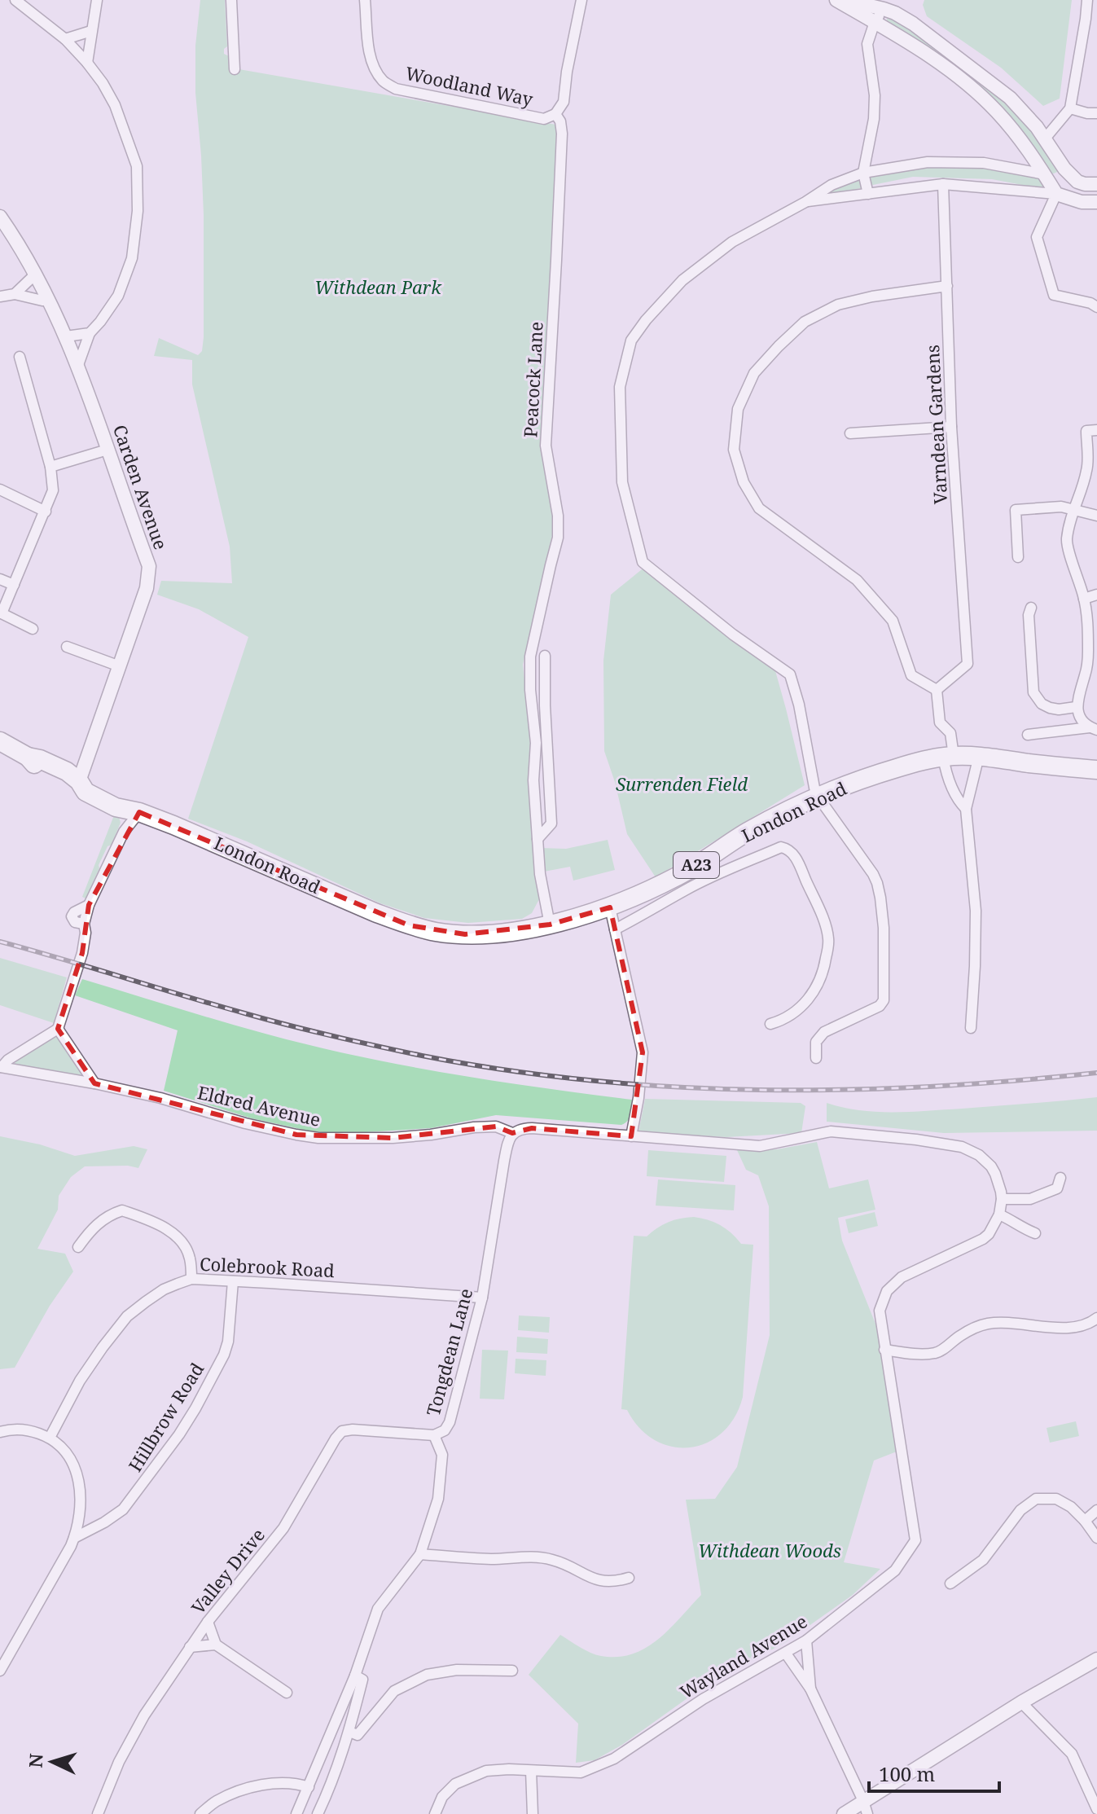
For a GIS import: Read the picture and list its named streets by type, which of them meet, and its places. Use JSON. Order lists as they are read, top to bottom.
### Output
{
  "streets": {
    "highway": ["London Road", "A23"],
    "street": [
      "Woodland Way",
      "Peacock Lane",
      "Varndean Gardens",
      "Carden Avenue",
      "Eldred Avenue",
      "Colebrook Road",
      "Tongdean Lane",
      "Hillbrow Road",
      "Valley Drive",
      "Wayland Avenue"
    ]
  },
  "crossings": [
    ["Woodland Way", "Peacock Lane"],
    ["Peacock Lane", "London Road"],
    ["Carden Avenue", "London Road"],
    ["Eldred Avenue", "Tongdean Lane"],
    ["Colebrook Road", "Tongdean Lane"],
    ["Colebrook Road", "Hillbrow Road"],
    ["Tongdean Lane", "Valley Drive"]
  ],
  "parks": ["Withdean Park", "Surrenden Field", "Withdean Woods"],
  "scale_bar": "100 m",
  "north": "left"
}
